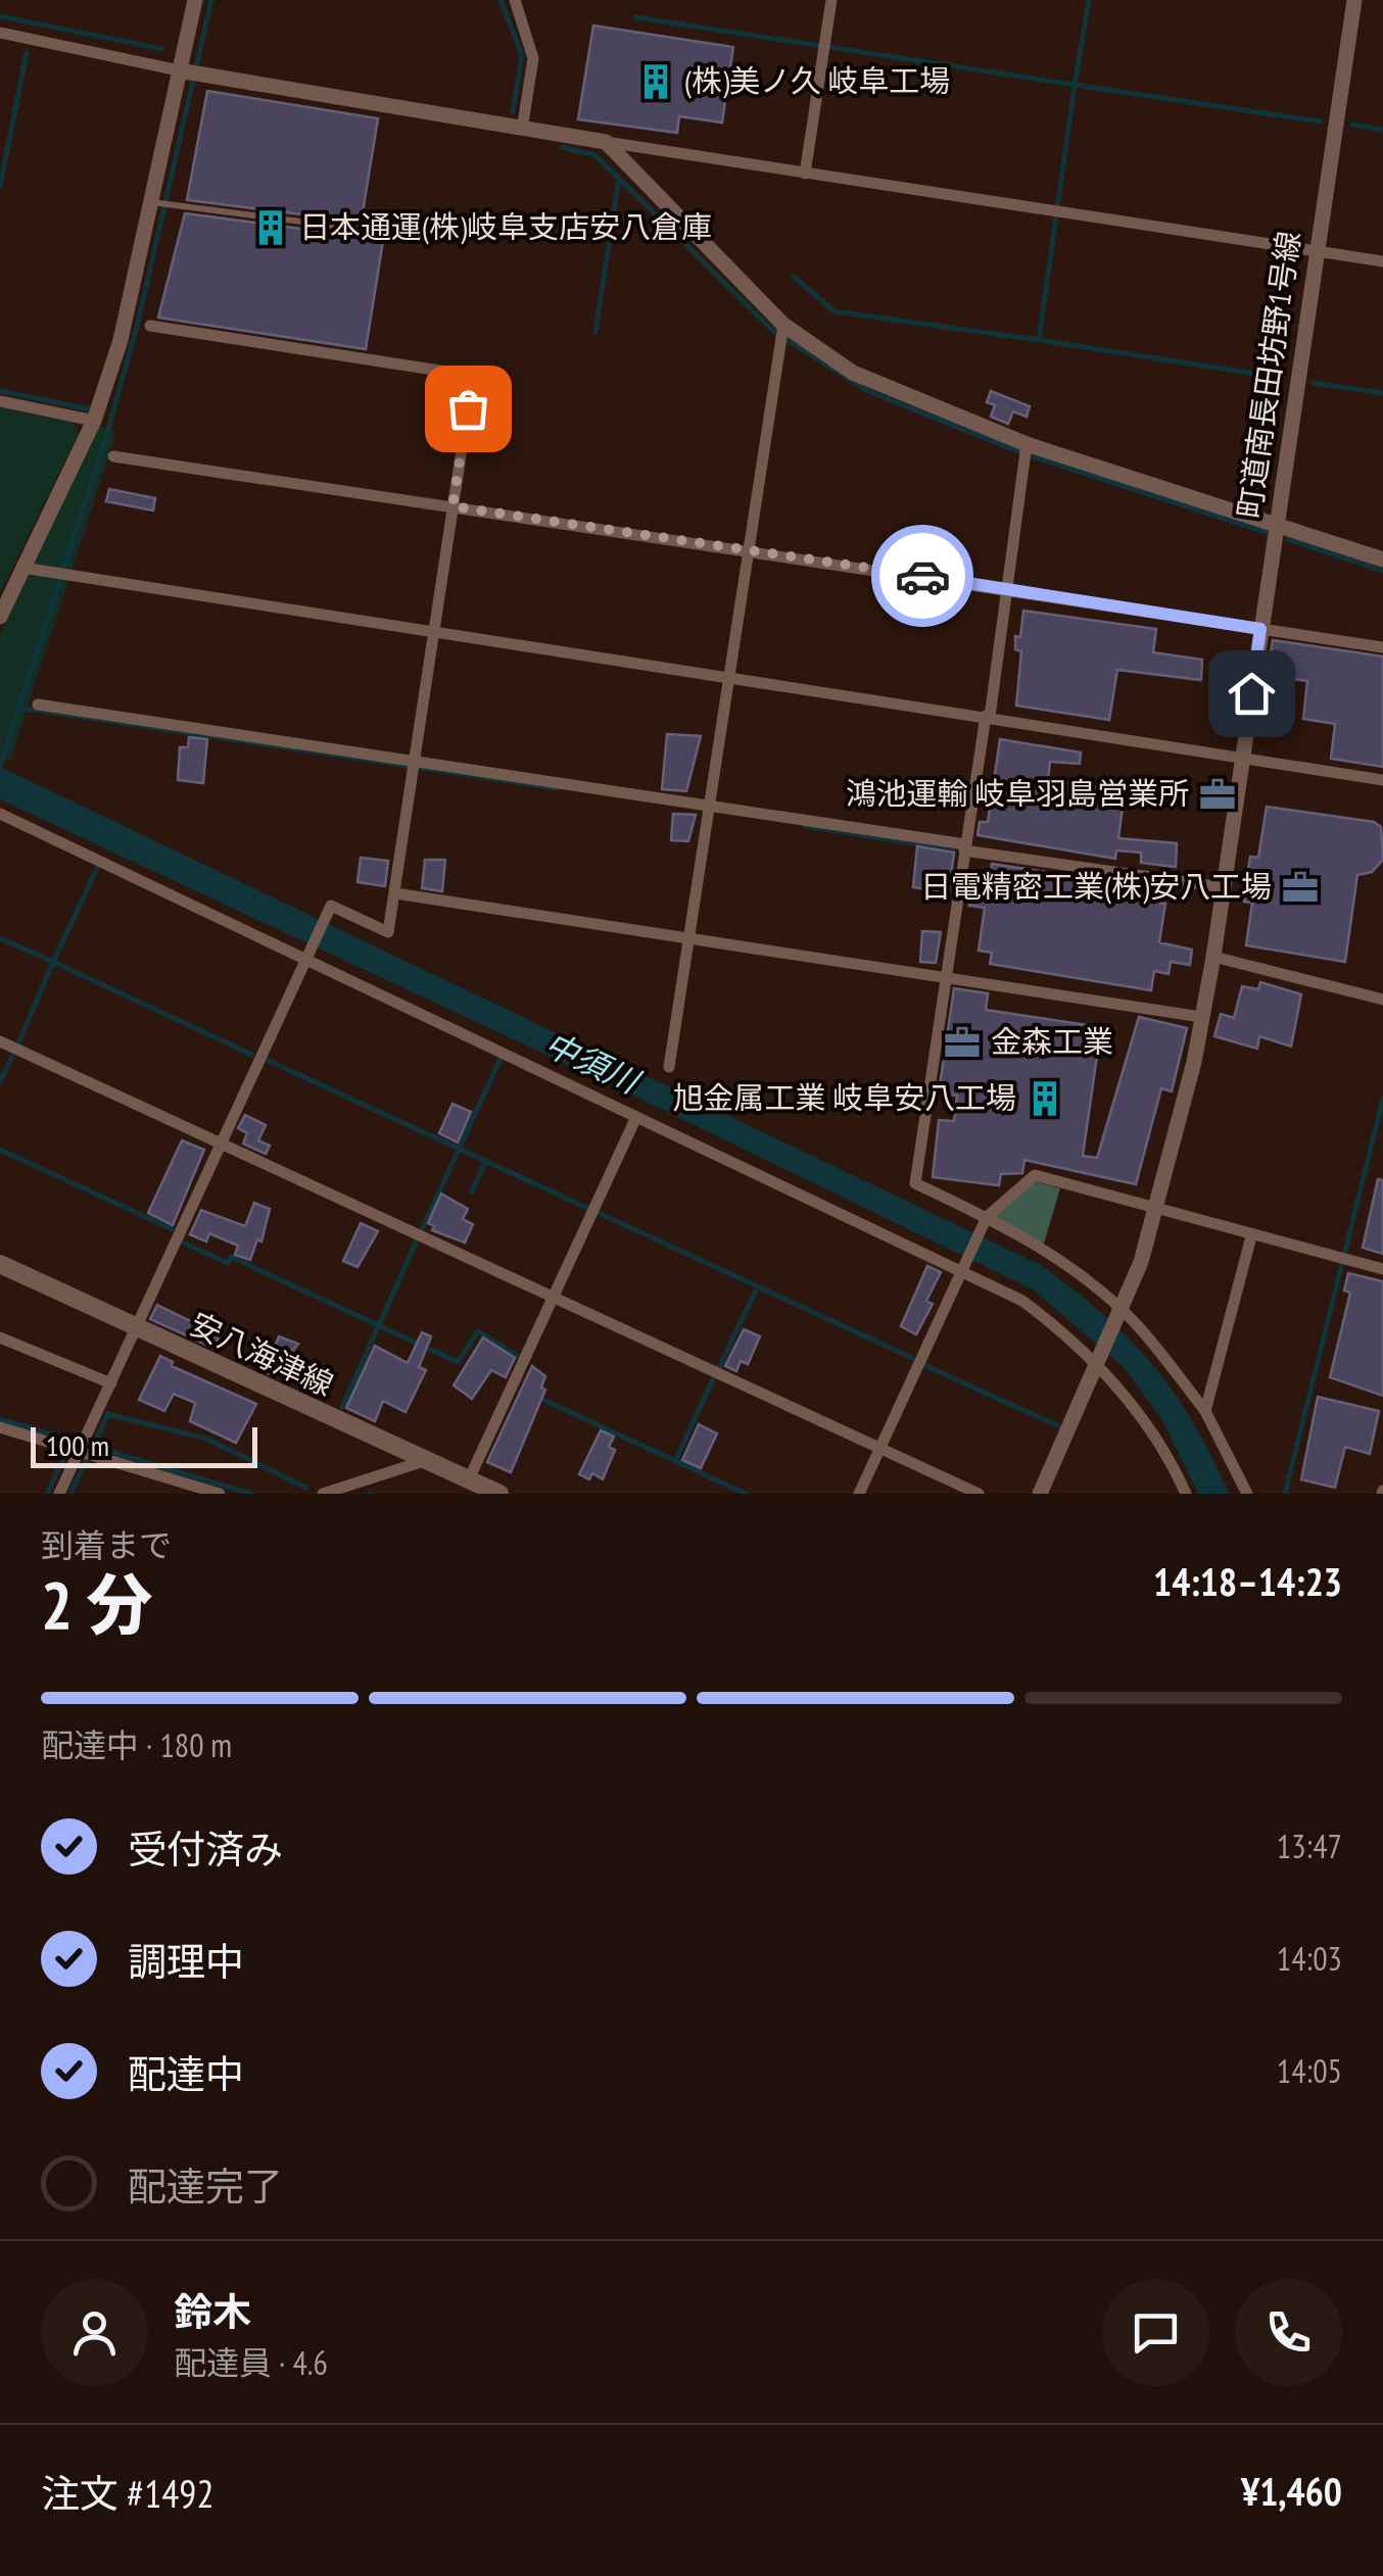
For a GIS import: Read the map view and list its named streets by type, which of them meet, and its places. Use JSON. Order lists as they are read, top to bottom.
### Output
{
  "streets": {
    "main road": ["安八海津線"],
    "street": ["町道南長田坊野1号線"]
  },
  "water": ["中須川"],
  "places": {
    "building": ["(株)美ノ久 岐阜工場", "日本通運(株)岐阜支店安八倉庫", "旭金属工業 岐阜安八工場"],
    "office": ["鴻池運輸 岐阜羽島営業所", "日電精密工業(株)安八工場", "金森工業"]
  },
  "scale_bar": "100 m",
  "page": {
    "scale": "100 m",
    "heading": ["2 分", "到着まで", "14:18–14:23"],
    "panel": [
      "鈴木",
      "配達員 · 4.6",
      "注文 #1492",
      "¥1,460"
    ],
    "bar": "配達中 · 180 m",
    "list": [
      ["受付済み", "13:47"],
      ["調理中", "14:03"],
      ["配達中", "14:05"],
      "配達完了"
    ]
  }
}
